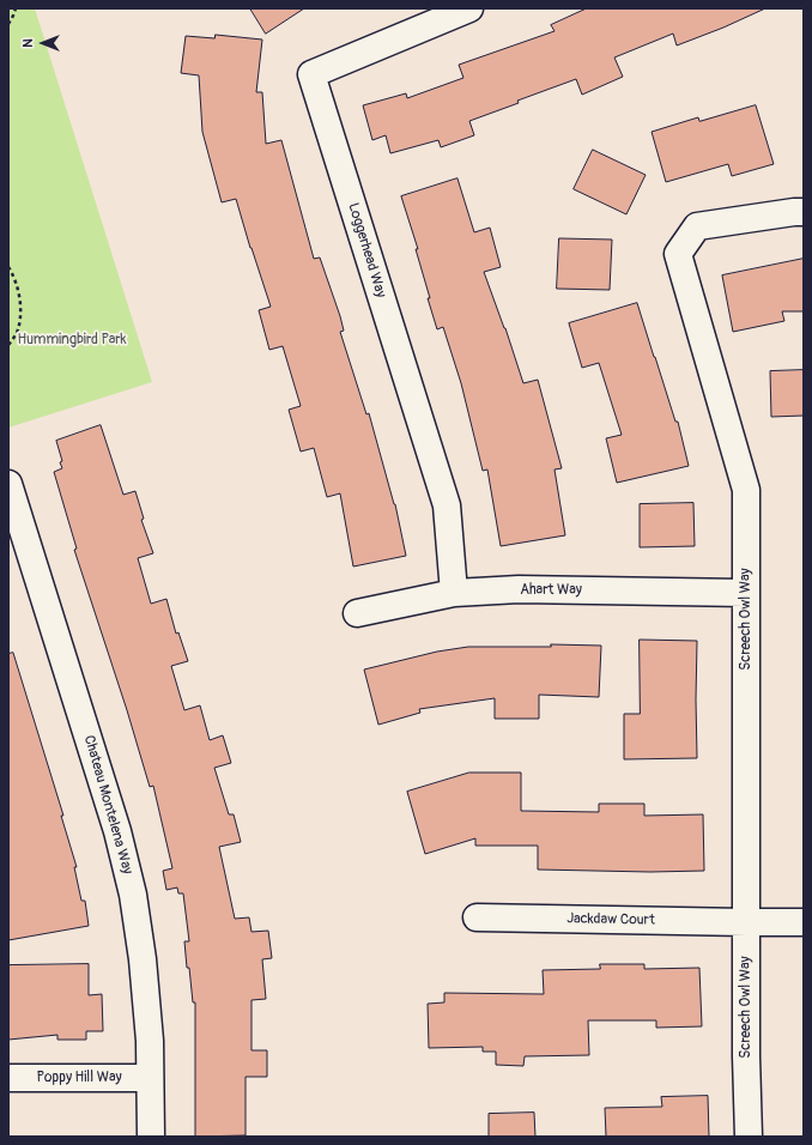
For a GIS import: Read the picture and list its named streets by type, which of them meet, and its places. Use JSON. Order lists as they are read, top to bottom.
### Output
{
  "streets": {
    "street": [
      "Loggerhead Way",
      "Ahart Way",
      "Screech Owl Way",
      "Chateau Montelena Way",
      "Jackdaw Court",
      "Poppy Hill Way"
    ]
  },
  "crossings": [
    ["Loggerhead Way", "Ahart Way"],
    ["Ahart Way", "Screech Owl Way"],
    ["Screech Owl Way", "Jackdaw Court"],
    ["Chateau Montelena Way", "Poppy Hill Way"]
  ],
  "parks": ["Hummingbird Park"],
  "north": "left"
}
